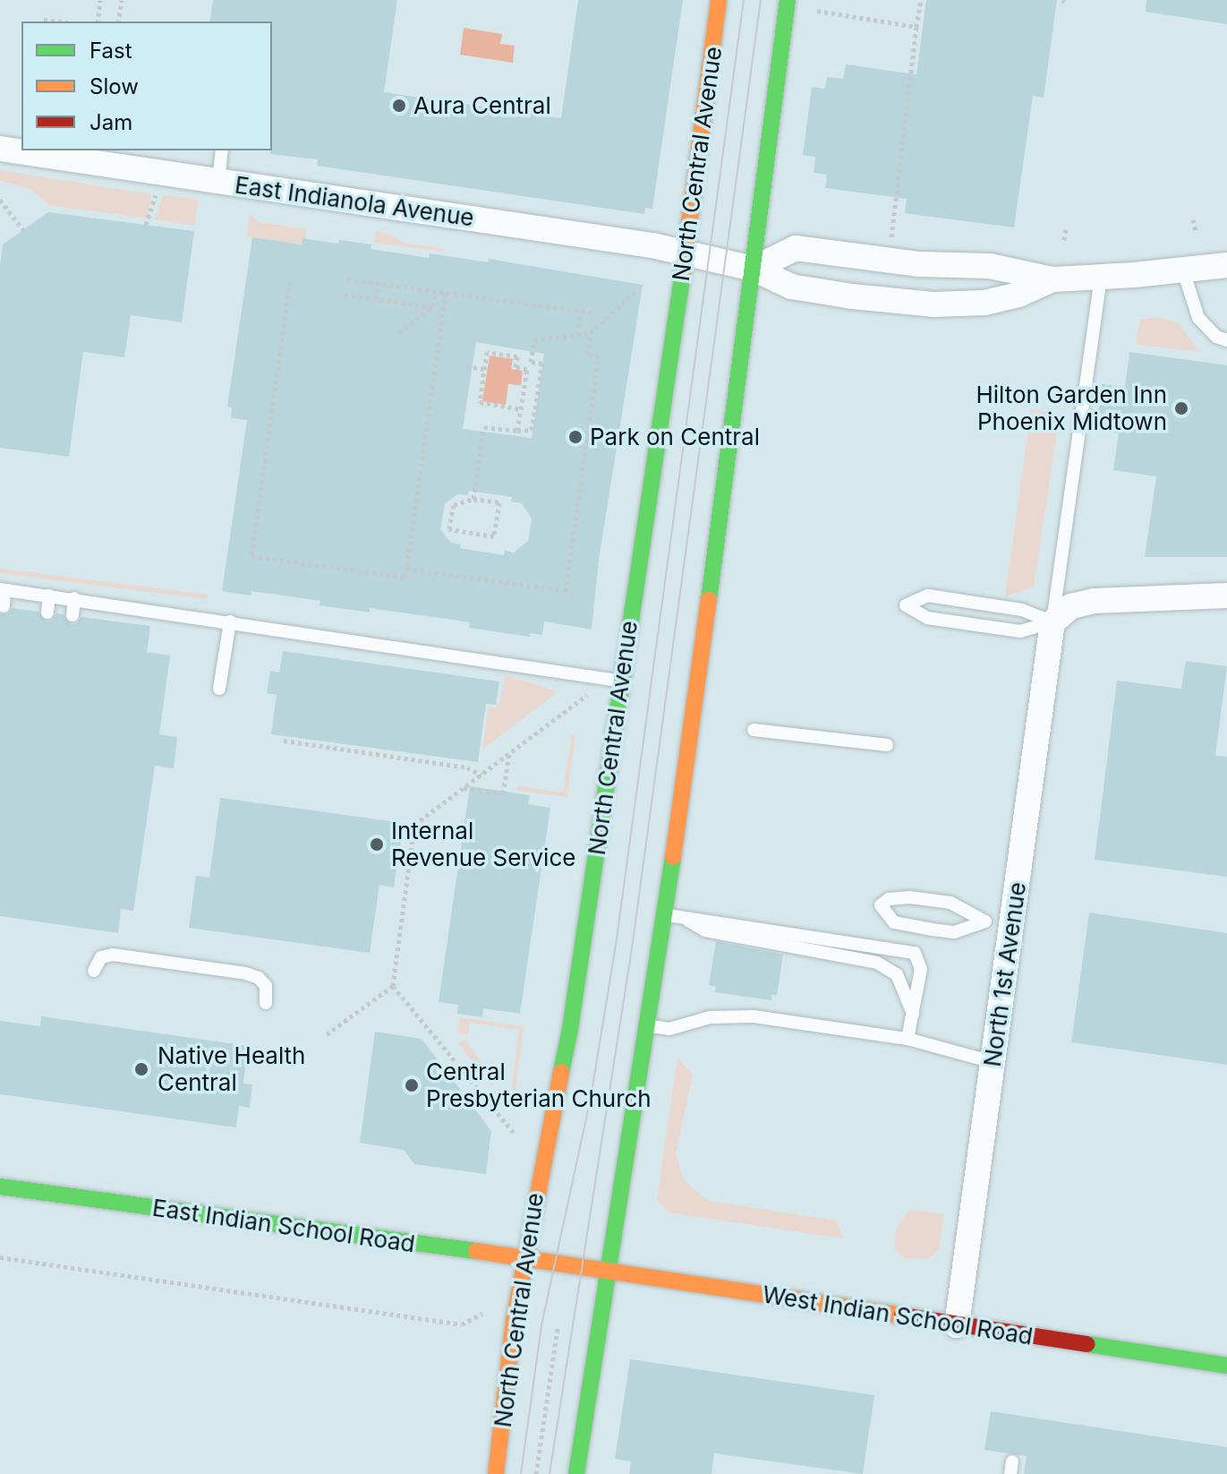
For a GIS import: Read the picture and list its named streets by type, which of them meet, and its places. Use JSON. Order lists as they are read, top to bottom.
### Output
{
  "streets": {
    "main road": ["North Central Avenue", "East Indian School Road", "West Indian School Road"],
    "street": ["East Indianola Avenue", "North 1st Avenue"]
  },
  "crossings": [
    ["North Central Avenue", "East Indianola Avenue"],
    ["North Central Avenue", "East Indian School Road"],
    ["North 1st Avenue", "West Indian School Road"],
    ["East Indian School Road", "West Indian School Road"]
  ],
  "places": [
    "Aura Central",
    "Hilton Garden Inn Phoenix Midtown",
    "Park on Central",
    "Internal Revenue Service",
    "Native Health Central",
    "Central Presbyterian Church"
  ],
  "legend": ["Fast", "Slow", "Jam"]
}
